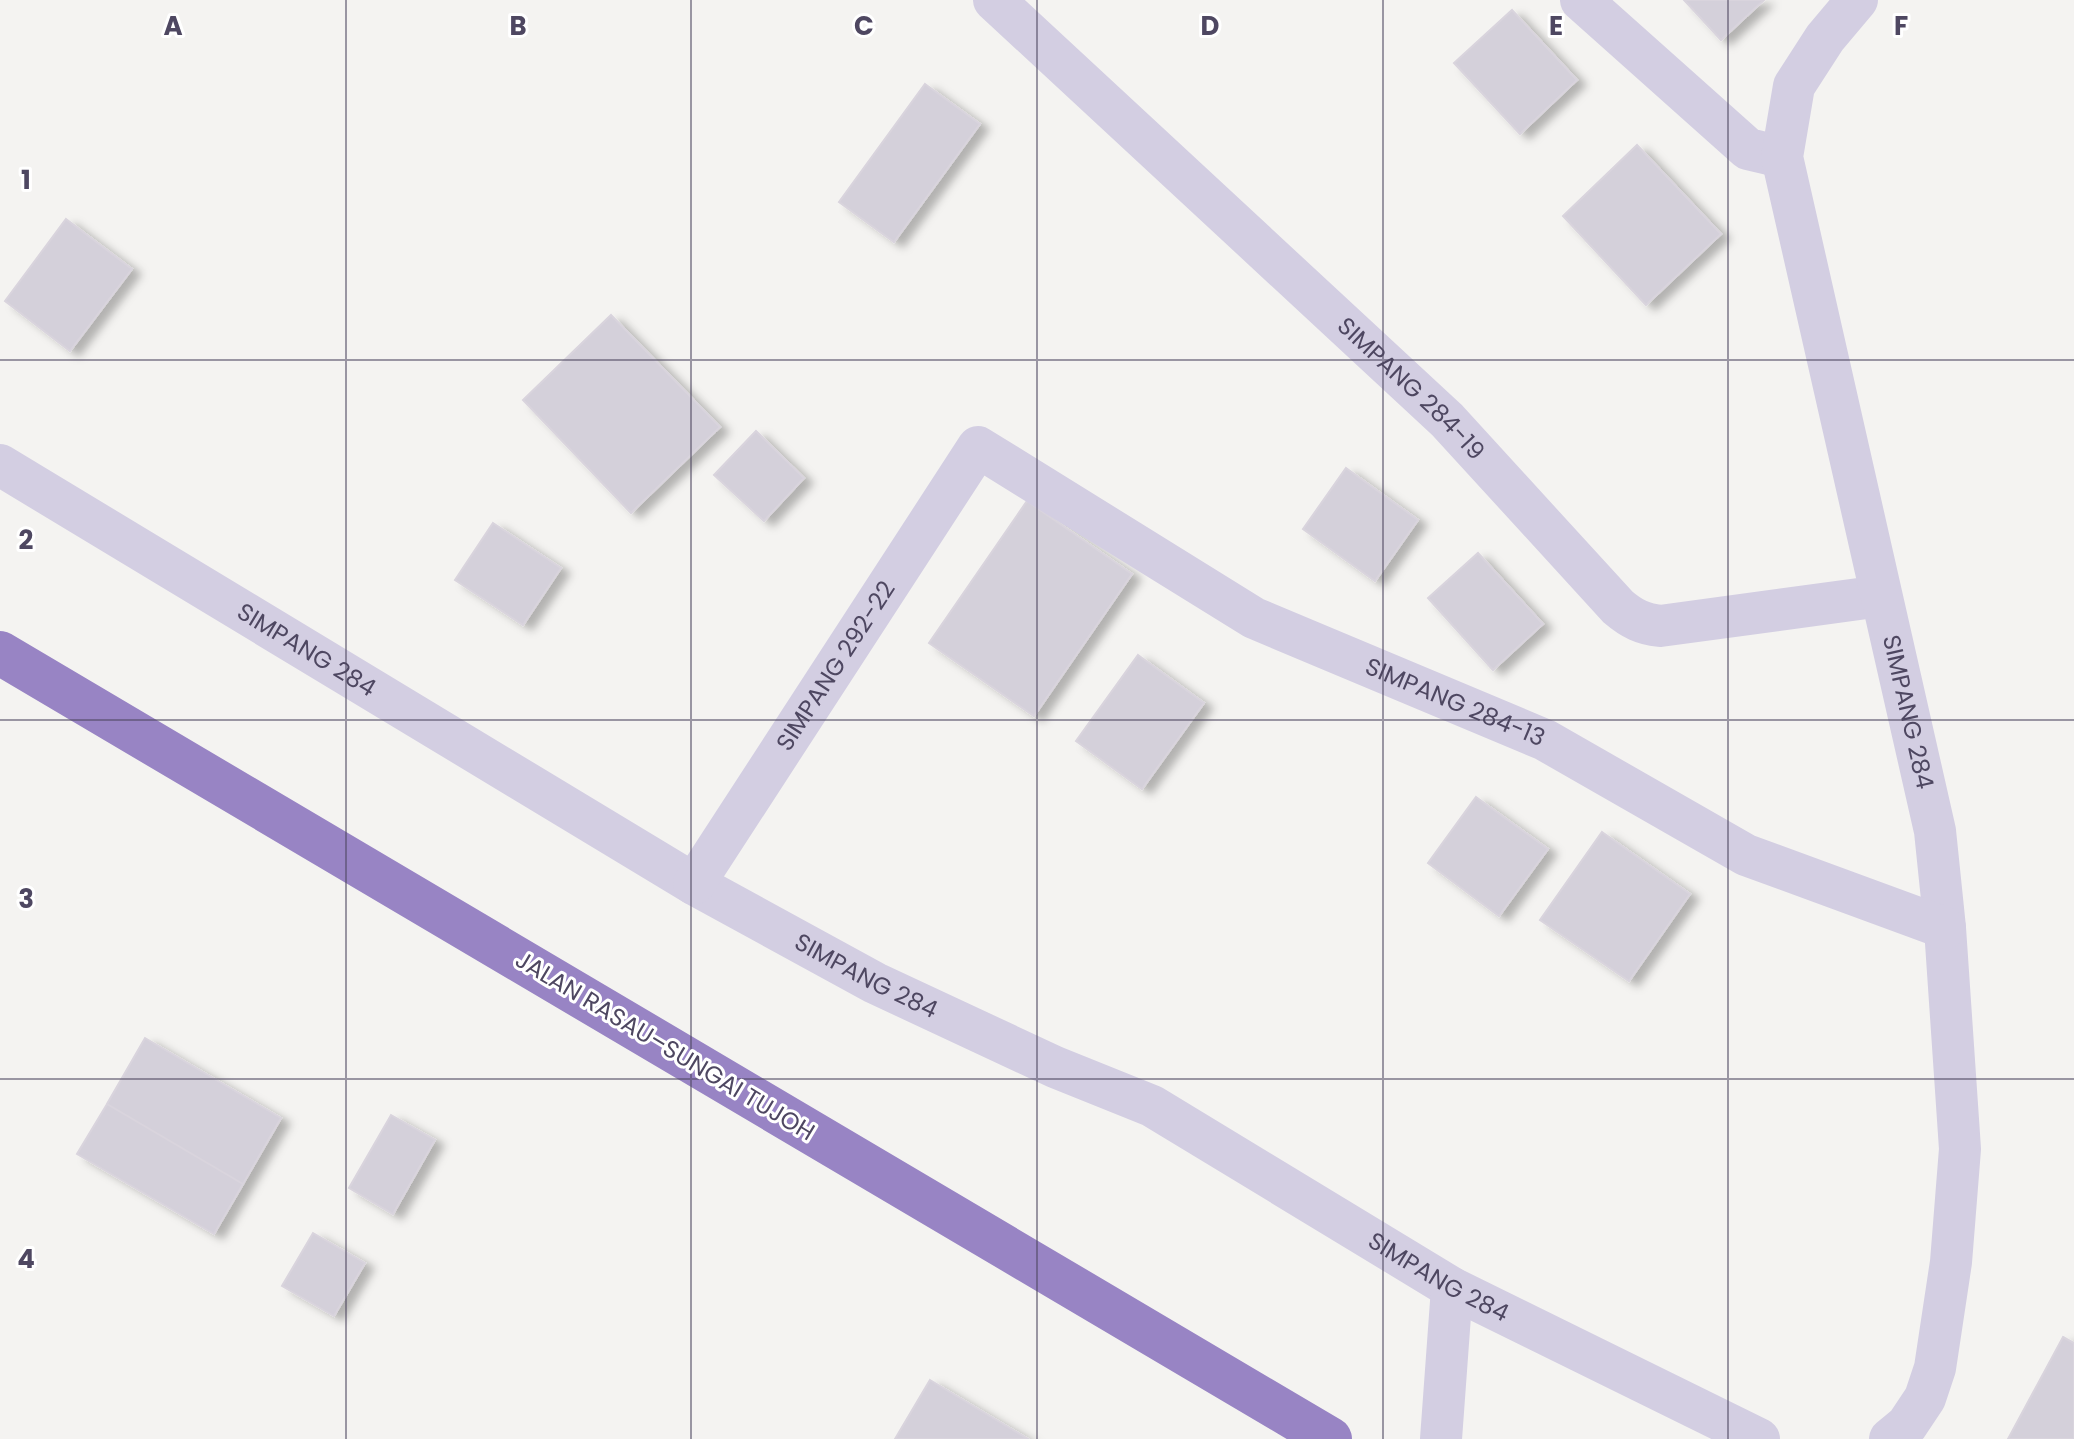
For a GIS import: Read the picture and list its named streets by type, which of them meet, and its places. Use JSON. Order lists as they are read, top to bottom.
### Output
{
  "streets": {
    "highway": ["JALAN RASAU–SUNGAI TUJOH"],
    "street": [
      "SIMPANG 284-19",
      "SIMPANG 284",
      "SIMPANG 292-22",
      "SIMPANG 284-13"
    ]
  },
  "crossings": [
    ["SIMPANG 284-19", "SIMPANG 284"],
    ["SIMPANG 284", "SIMPANG 292-22"],
    ["SIMPANG 284", "SIMPANG 284-13"],
    ["SIMPANG 292-22", "SIMPANG 284-13"]
  ],
  "grid": {
    "columns": [
      "A",
      "B",
      "C",
      "D",
      "E",
      "F"
    ],
    "rows": [
      "1",
      "2",
      "3",
      "4"
    ]
  }
}
